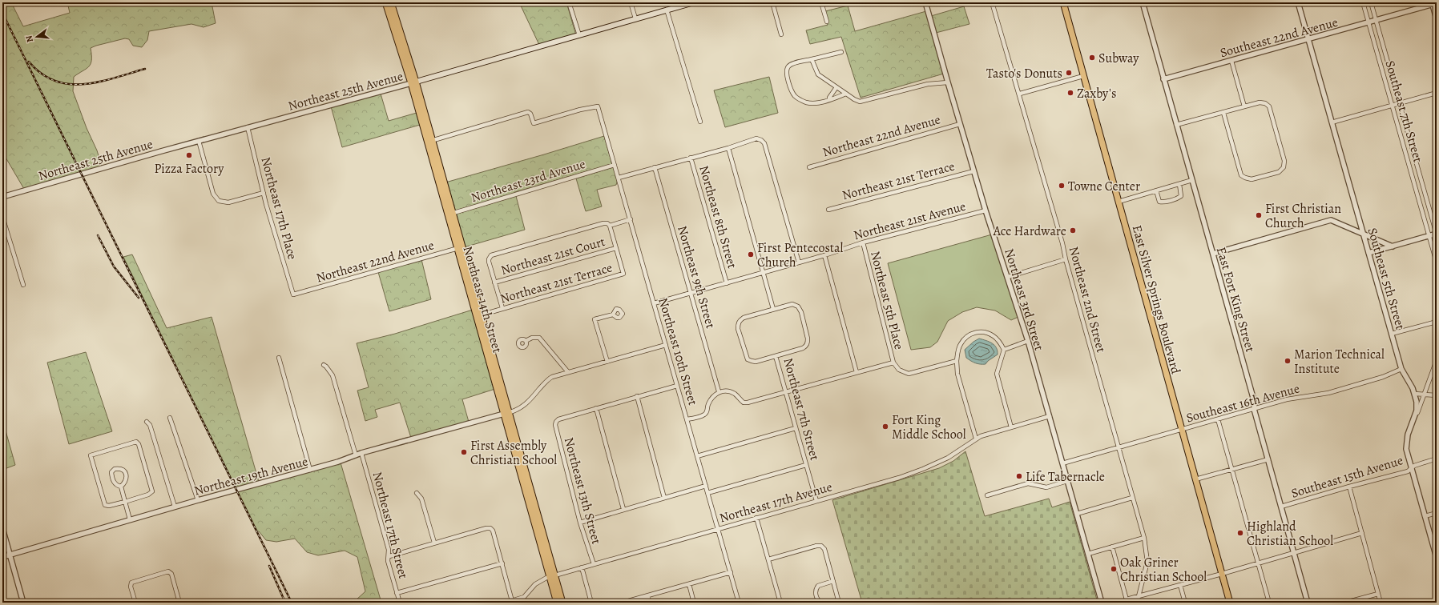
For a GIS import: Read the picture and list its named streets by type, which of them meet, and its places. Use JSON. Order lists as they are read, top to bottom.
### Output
{
  "streets": {
    "main road": ["Northeast 25th Avenue", "Northeast 14th Street", "East Silver Springs Boulevard"],
    "street": [
      "Southeast 22nd Avenue",
      "Southeast 7th Street",
      "Northeast 22nd Avenue",
      "Northeast 23rd Avenue",
      "Northeast 21st Terrace",
      "Northeast 17th Place",
      "Northeast 8th Street",
      "Northeast 21st Avenue",
      "Northeast 21st Court",
      "Northeast 9th Street",
      "Southeast 5th Street",
      "Northeast 3rd Street",
      "Northeast 2nd Street",
      "East Fort King Street",
      "Northeast 5th Place",
      "Northeast 10th Street",
      "Southeast 16th Avenue",
      "Northeast 7th Street",
      "Northeast 19th Avenue",
      "Southeast 15th Avenue",
      "Northeast 13th Street",
      "Northeast 17th Avenue",
      "Northeast 17th Street"
    ]
  },
  "crossings": [
    ["Southeast 22nd Avenue", "Southeast 7th Street"],
    ["Southeast 22nd Avenue", "Southeast 5th Street"],
    ["Southeast 22nd Avenue", "East Fort King Street"],
    ["Northeast 25th Avenue", "Northeast 17th Place"],
    ["Northeast 25th Avenue", "Northeast 14th Street"],
    ["Northeast 22nd Avenue", "Northeast 17th Place"],
    ["Northeast 22nd Avenue", "Northeast 14th Street"],
    ["Northeast 22nd Avenue", "Northeast 3rd Street"],
    ["Northeast 23rd Avenue", "Northeast 14th Street"],
    ["Northeast 23rd Avenue", "Northeast 10th Street"],
    ["Northeast 21st Terrace", "Northeast 21st Court"],
    ["Northeast 21st Terrace", "Northeast 14th Street"],
    ["Northeast 21st Terrace", "Northeast 3rd Street"],
    ["Northeast 8th Street", "Northeast 21st Avenue"],
    ["Northeast 21st Avenue", "Northeast 9th Street"],
    ["Northeast 21st Avenue", "Northeast 3rd Street"],
    ["Northeast 21st Avenue", "Northeast 5th Place"],
    ["Northeast 21st Avenue", "Northeast 10th Street"],
    ["Southeast 5th Street", "Southeast 16th Avenue"],
    ["Southeast 5th Street", "Southeast 15th Avenue"],
    ["Northeast 14th Street", "Northeast 10th Street"],
    ["Northeast 14th Street", "Northeast 19th Avenue"],
    ["Northeast 14th Street", "Northeast 17th Avenue"],
    ["Northeast 3rd Street", "Southeast 16th Avenue"],
    ["Northeast 3rd Street", "Northeast 17th Avenue"],
    ["Northeast 2nd Street", "Southeast 16th Avenue"],
    ["East Silver Springs Boulevard", "Southeast 16th Avenue"],
    ["East Fort King Street", "Southeast 16th Avenue"],
    ["East Fort King Street", "Southeast 15th Avenue"],
    ["Northeast 10th Street", "Northeast 17th Avenue"],
    ["Northeast 7th Street", "Northeast 17th Avenue"],
    ["Northeast 19th Avenue", "Northeast 17th Street"],
    ["Northeast 13th Street", "Northeast 17th Avenue"]
  ],
  "places": [
    "Subway",
    "Tasto's Donuts",
    "Zaxby's",
    "Pizza Factory",
    "Towne Center",
    "First Christian Church",
    "Ace Hardware",
    "First Pentecostal Church",
    "Marion Technical Institute",
    "Fort King Middle School",
    "First Assembly Christian School",
    "Life Tabernacle",
    "Highland Christian School",
    "Oak Griner Christian School"
  ],
  "north": "left"
}
